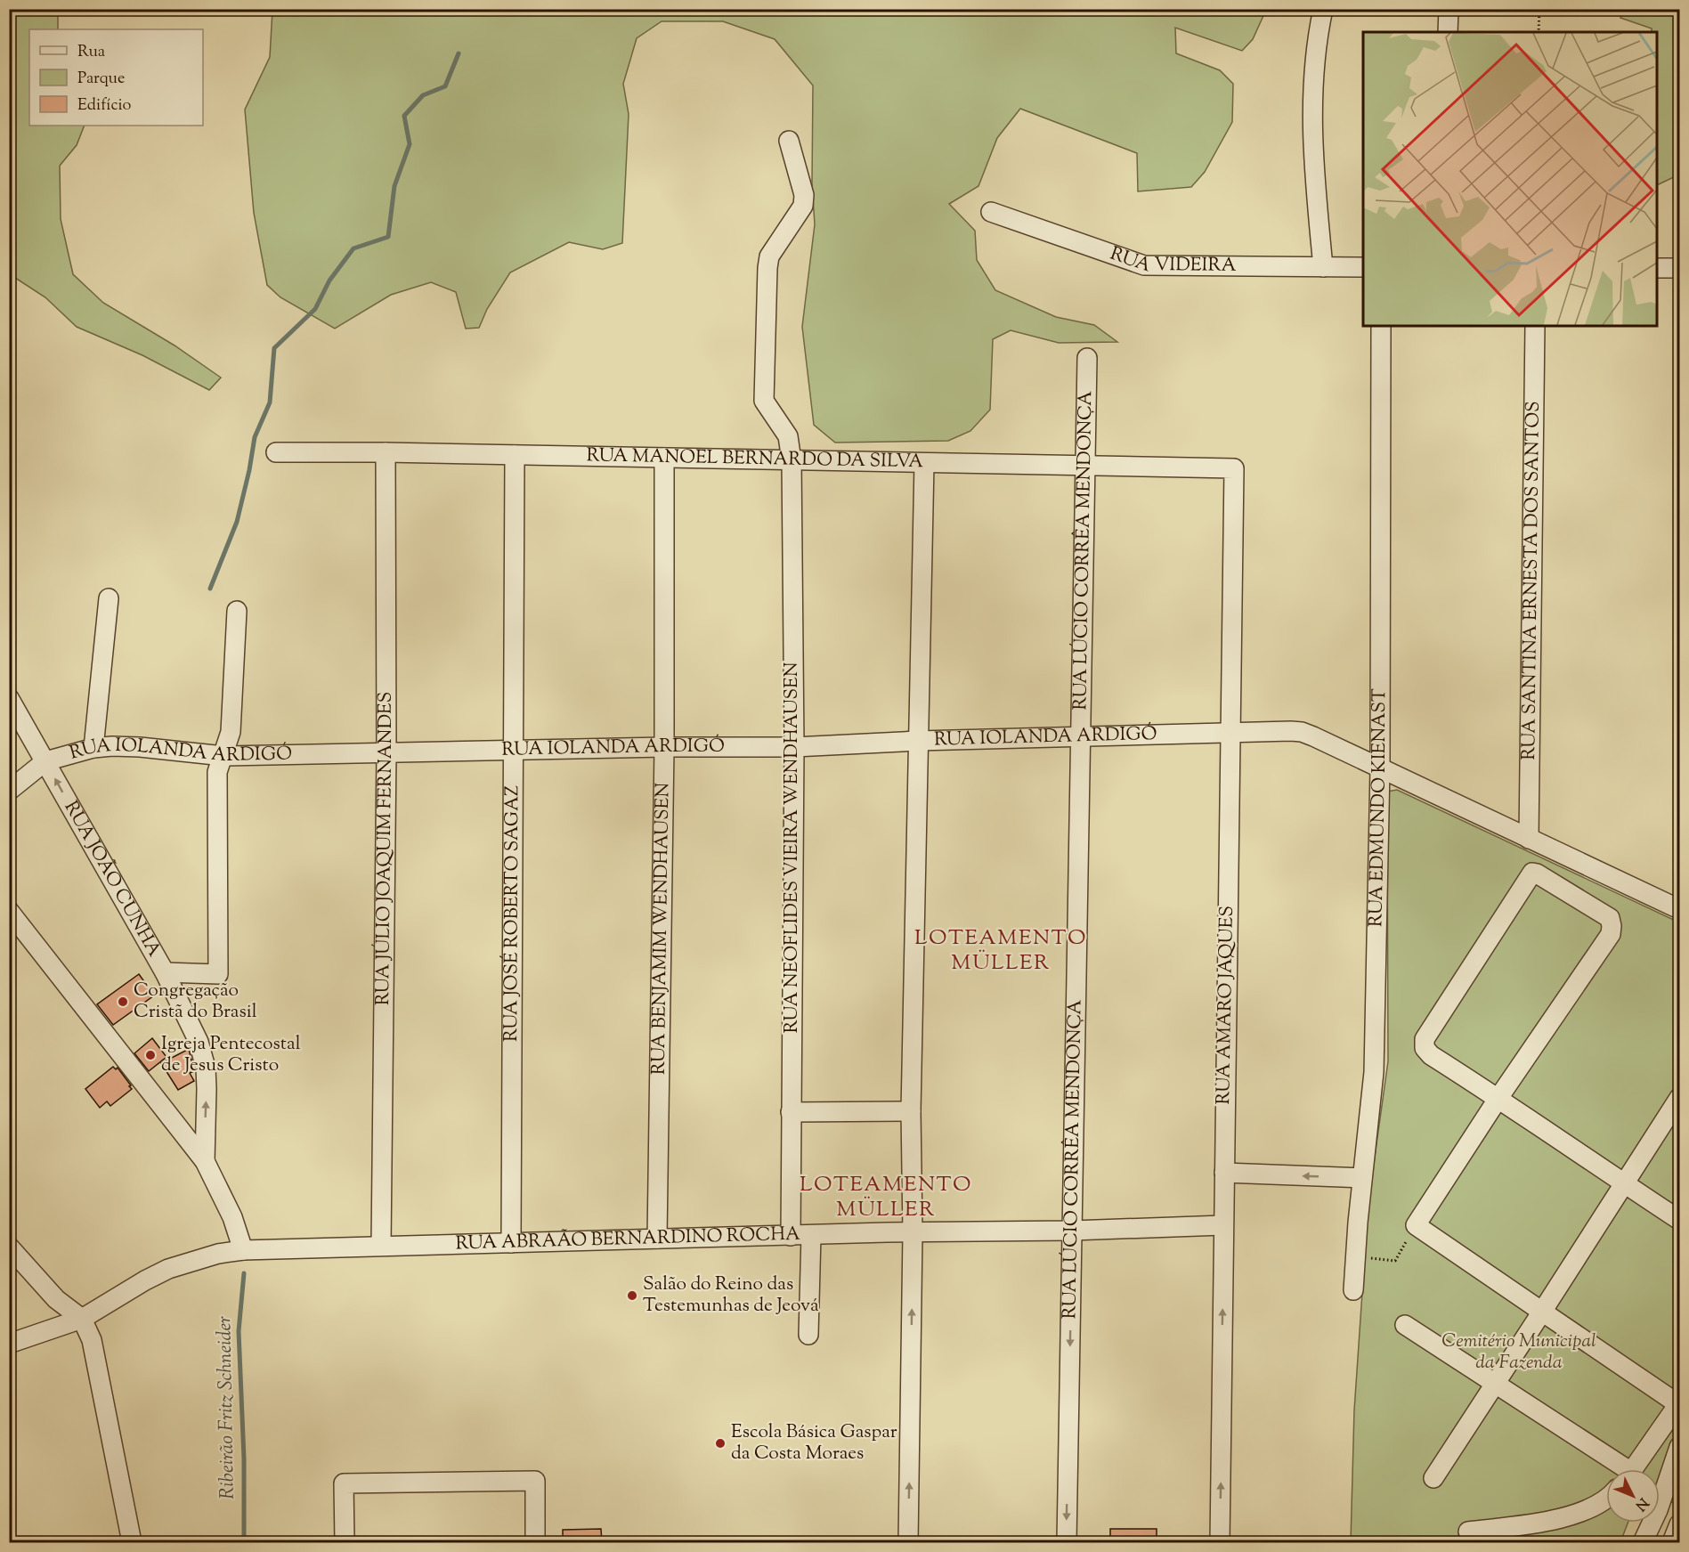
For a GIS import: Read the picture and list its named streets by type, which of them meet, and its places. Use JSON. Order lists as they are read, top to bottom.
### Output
{
  "streets": {
    "street": [
      "RUA VIDEIRA",
      "RUA MANOEL BERNARDO DA SILVA",
      "RUA LÚCIO CORRÊA MENDONÇA",
      "RUA SANTINA ERNESTA DOS SANTOS",
      "RUA IOLANDA ARDIGÓ",
      "RUA EDMUNDO KIENAST",
      "RUA NEOFLIDES VIEIRA WENDHAUSEN",
      "RUA JÚLIO JOAQUIM FERNANDES",
      "RUA JOÃO CUNHA",
      "RUA JOSÉ ROBERTO SAGAZ",
      "RUA BENJAMIM WENDHAUSEN",
      "RUA AMARO JAQUES",
      "RUA ABRAÃO BERNARDINO ROCHA"
    ]
  },
  "crossings": [
    ["RUA MANOEL BERNARDO DA SILVA", "RUA LÚCIO CORRÊA MENDONÇA"],
    ["RUA MANOEL BERNARDO DA SILVA", "RUA NEOFLIDES VIEIRA WENDHAUSEN"],
    ["RUA MANOEL BERNARDO DA SILVA", "RUA JÚLIO JOAQUIM FERNANDES"],
    ["RUA MANOEL BERNARDO DA SILVA", "RUA JOSÉ ROBERTO SAGAZ"],
    ["RUA MANOEL BERNARDO DA SILVA", "RUA BENJAMIM WENDHAUSEN"],
    ["RUA MANOEL BERNARDO DA SILVA", "RUA AMARO JAQUES"],
    ["RUA LÚCIO CORRÊA MENDONÇA", "RUA IOLANDA ARDIGÓ"],
    ["RUA LÚCIO CORRÊA MENDONÇA", "RUA ABRAÃO BERNARDINO ROCHA"],
    ["RUA SANTINA ERNESTA DOS SANTOS", "RUA IOLANDA ARDIGÓ"],
    ["RUA IOLANDA ARDIGÓ", "RUA EDMUNDO KIENAST"],
    ["RUA IOLANDA ARDIGÓ", "RUA NEOFLIDES VIEIRA WENDHAUSEN"],
    ["RUA IOLANDA ARDIGÓ", "RUA JÚLIO JOAQUIM FERNANDES"],
    ["RUA IOLANDA ARDIGÓ", "RUA JOÃO CUNHA"],
    ["RUA IOLANDA ARDIGÓ", "RUA JOSÉ ROBERTO SAGAZ"],
    ["RUA IOLANDA ARDIGÓ", "RUA BENJAMIM WENDHAUSEN"],
    ["RUA IOLANDA ARDIGÓ", "RUA AMARO JAQUES"],
    ["RUA NEOFLIDES VIEIRA WENDHAUSEN", "RUA ABRAÃO BERNARDINO ROCHA"],
    ["RUA JÚLIO JOAQUIM FERNANDES", "RUA ABRAÃO BERNARDINO ROCHA"],
    ["RUA JOSÉ ROBERTO SAGAZ", "RUA ABRAÃO BERNARDINO ROCHA"],
    ["RUA BENJAMIM WENDHAUSEN", "RUA ABRAÃO BERNARDINO ROCHA"],
    ["RUA AMARO JAQUES", "RUA ABRAÃO BERNARDINO ROCHA"]
  ],
  "districts": ["LOTEAMENTO MÜLLER", "LOTEAMENTO MÜLLER"],
  "water": ["Ribeirão Fritz Schneider"],
  "parks": ["Cemitério Municipal da Fazenda"],
  "places": [
    "Congregação Cristã do Brasil",
    "Igreja Pentecostal de Jesus Cristo",
    "Salão do Reino das Testemunhas de Jeová",
    "Escola Básica Gaspar da Costa Moraes"
  ],
  "legend": ["Rua", "Parque", "Edifício"],
  "north": "bottom right"
}
